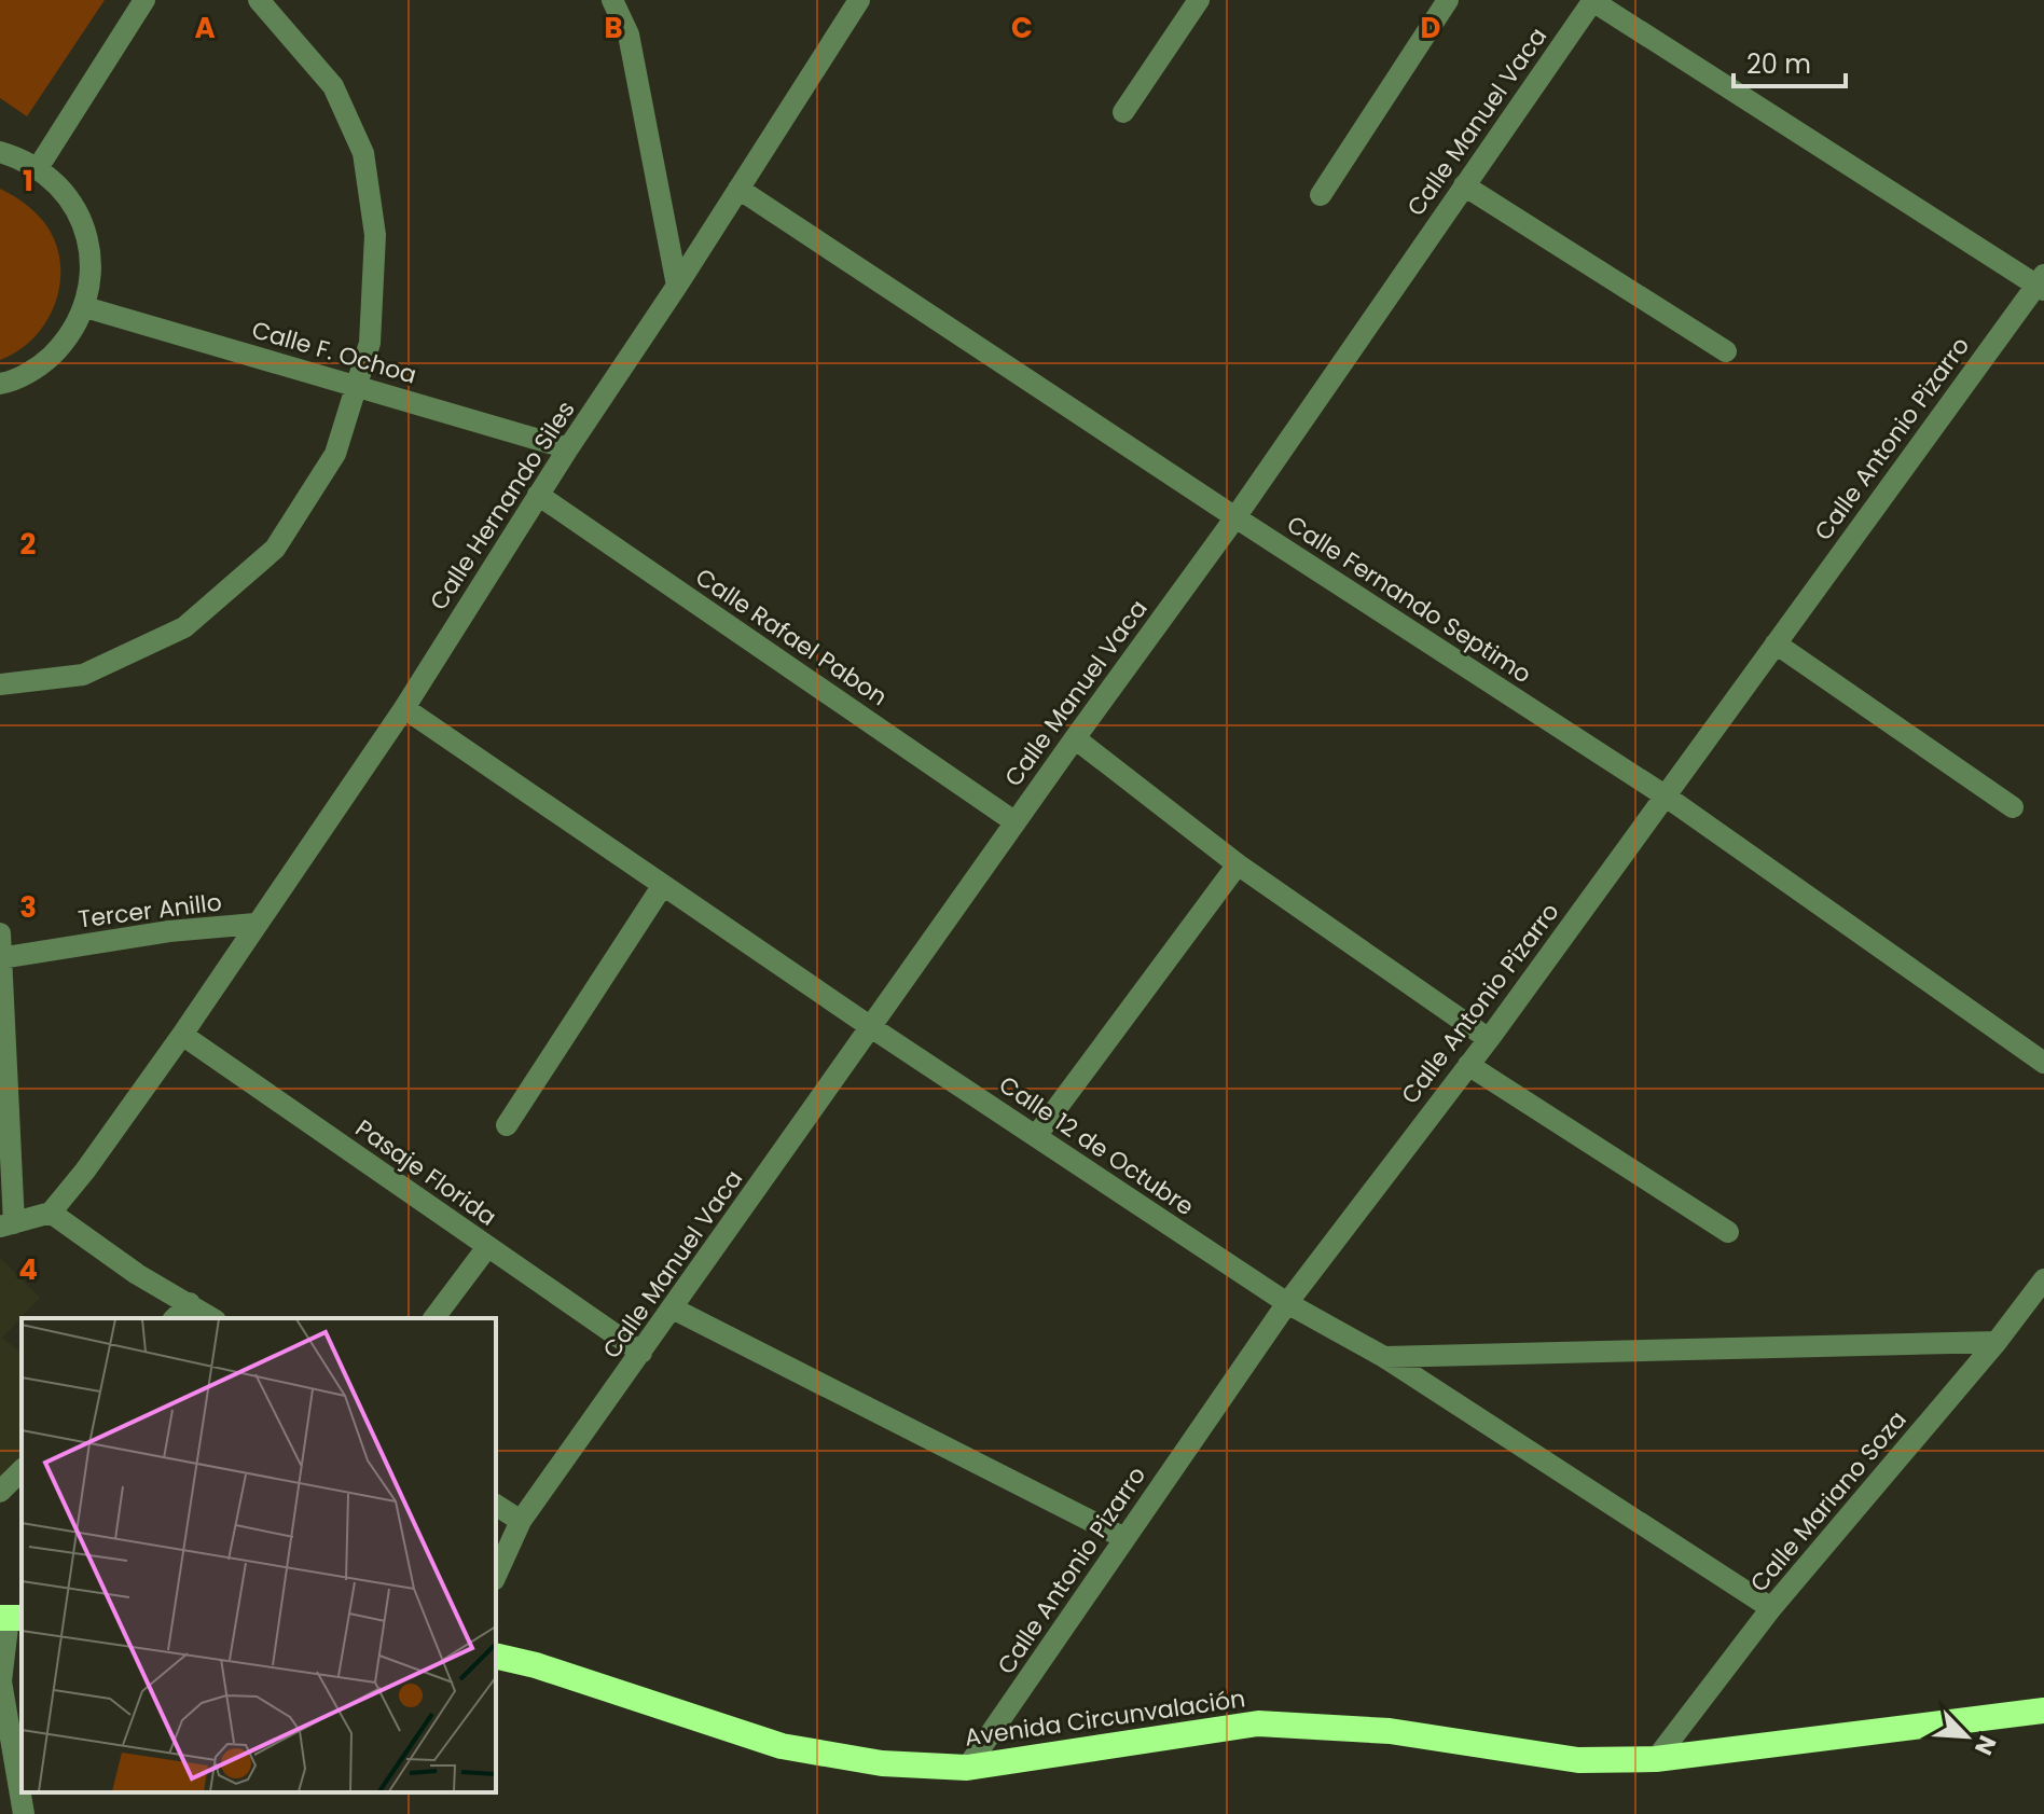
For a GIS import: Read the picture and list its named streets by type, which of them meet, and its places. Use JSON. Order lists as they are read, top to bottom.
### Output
{
  "streets": {
    "highway": ["Avenida Circunvalación"],
    "street": [
      "Calle Manuel Vaca",
      "Calle F. Ochoa",
      "Calle Antonio Pizarro",
      "Calle Hernando Siles",
      "Calle Fernando Septimo",
      "Calle Rafael Pabon",
      "Tercer Anillo",
      "Calle 12 de Octubre",
      "Pasaje Florida",
      "Calle Mariano Soza"
    ]
  },
  "crossings": [
    ["Calle Manuel Vaca", "Calle Fernando Septimo"],
    ["Calle Manuel Vaca", "Calle Rafael Pabon"],
    ["Calle Manuel Vaca", "Calle 12 de Octubre"],
    ["Calle Manuel Vaca", "Pasaje Florida"],
    ["Calle F. Ochoa", "Calle Hernando Siles"],
    ["Calle Antonio Pizarro", "Calle Fernando Septimo"],
    ["Calle Antonio Pizarro", "Calle 12 de Octubre"],
    ["Calle Antonio Pizarro", "Avenida Circunvalación"],
    ["Calle Hernando Siles", "Calle Fernando Septimo"],
    ["Calle Hernando Siles", "Calle Rafael Pabon"],
    ["Calle Hernando Siles", "Tercer Anillo"],
    ["Calle Hernando Siles", "Calle 12 de Octubre"],
    ["Calle Hernando Siles", "Pasaje Florida"],
    ["Calle 12 de Octubre", "Calle Mariano Soza"],
    ["Calle Mariano Soza", "Avenida Circunvalación"]
  ],
  "scale_bar": "20 m",
  "north": "bottom right",
  "grid": {
    "columns": [
      "A",
      "B",
      "C",
      "D"
    ],
    "rows": [
      "1",
      "2",
      "3",
      "4"
    ]
  }
}
